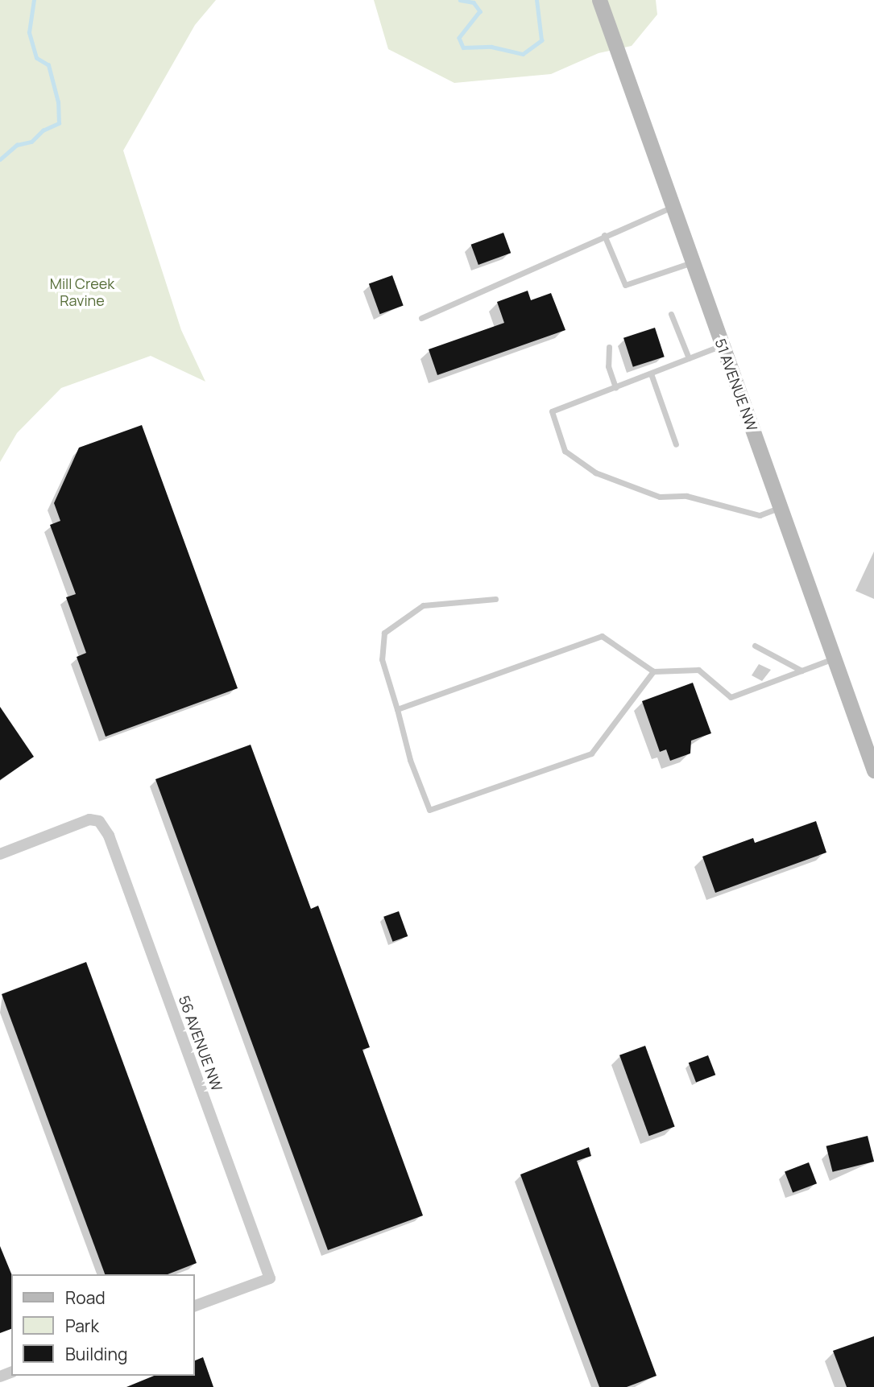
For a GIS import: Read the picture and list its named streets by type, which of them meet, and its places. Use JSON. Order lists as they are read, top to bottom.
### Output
{
  "streets": {
    "street": ["51 AVENUE NW", "56 AVENUE NW"]
  },
  "parks": ["Mill Creek Ravine"],
  "legend": ["Road", "Park", "Building"]
}
